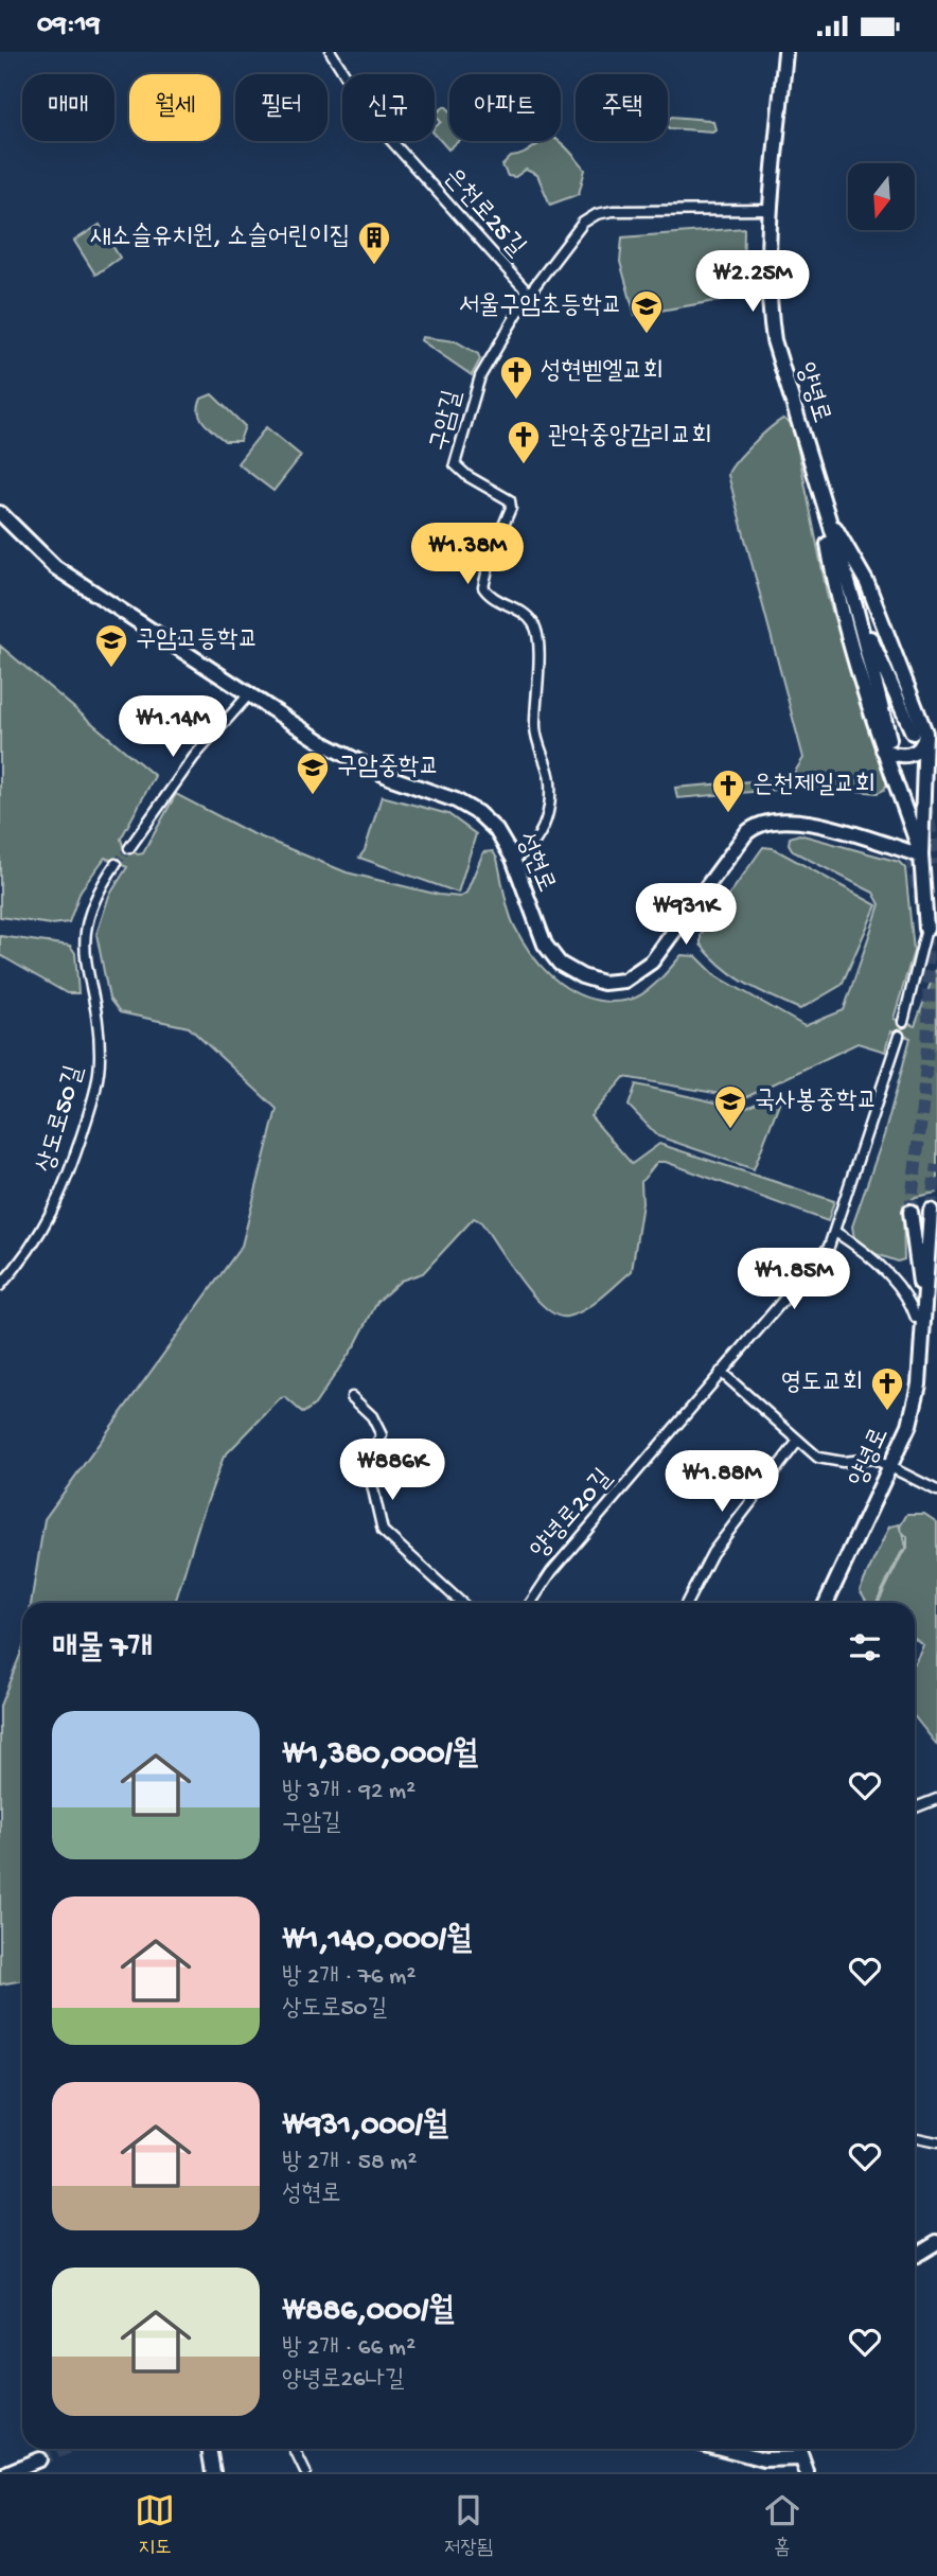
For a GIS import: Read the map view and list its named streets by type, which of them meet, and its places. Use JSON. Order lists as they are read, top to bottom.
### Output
{
  "streets": {
    "main road": ["양녕로", "성현로"],
    "street": [
      "은천로25길",
      "구암길",
      "상도로50길",
      "양녕로20길"
    ]
  },
  "crossings": [
    ["은천로25길", "구암길"],
    ["양녕로", "구암길"],
    ["구암길", "성현로"]
  ],
  "places": {
    "building": ["새소슬유치원, 소슬어린이집"],
    "school or university": [
      "서울구암초등학교",
      "구암고등학교",
      "구암중학교",
      "국사봉중학교"
    ],
    "church": [
      "성현벧엘교회",
      "관악중앙감리교회",
      "은천제일교회",
      "영도교회"
    ]
  },
  "north": "bottom",
  "page": {
    "status": "09:19",
    "chip": [
      "매매",
      "월세",
      "필터",
      "신규",
      "아파트",
      "주택"
    ],
    "price": [
      "₩2.25M",
      "₩1.38M",
      "₩1.14M",
      "₩931K",
      "₩1.85M",
      "₩886K",
      "₩1.88M"
    ],
    "heading": "매물 7개",
    "list": [
      {
        "name": "₩1,380,000/월",
        "note": "방 3개 · 92 m² · 구암길"
      },
      {
        "name": "₩1,140,000/월",
        "note": "방 2개 · 76 m² · 상도로50길"
      },
      {
        "name": "₩931,000/월",
        "note": "방 2개 · 58 m² · 성현로"
      },
      {
        "name": "₩886,000/월",
        "note": "방 2개 · 66 m² · 양녕로26나길"
      }
    ],
    "tabs": ["지도", "저장됨", "홈"]
  }
}
